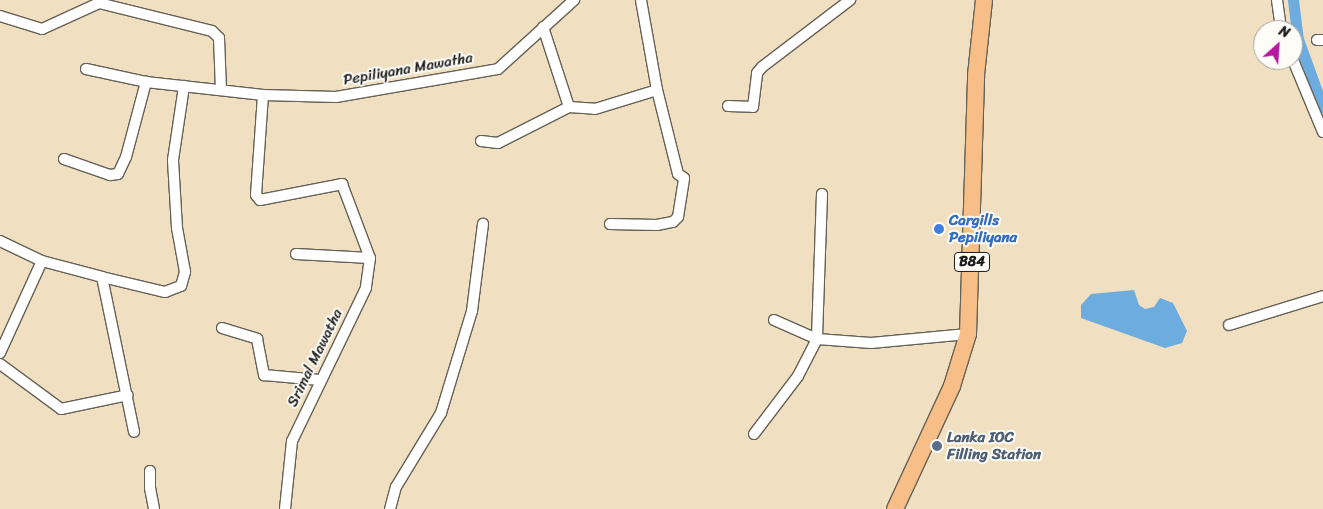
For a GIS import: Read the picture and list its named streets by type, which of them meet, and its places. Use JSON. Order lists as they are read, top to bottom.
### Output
{
  "streets": {
    "main road": ["B84"],
    "street": ["Pepiliyana Mawatha", "Srimal Mawatha"]
  },
  "crossings": [
    ["Pepiliyana Mawatha", "Srimal Mawatha"]
  ],
  "places": ["Cargills Pepiliyana", "Lanka IOC Filling Station"],
  "north": "top right"
}
